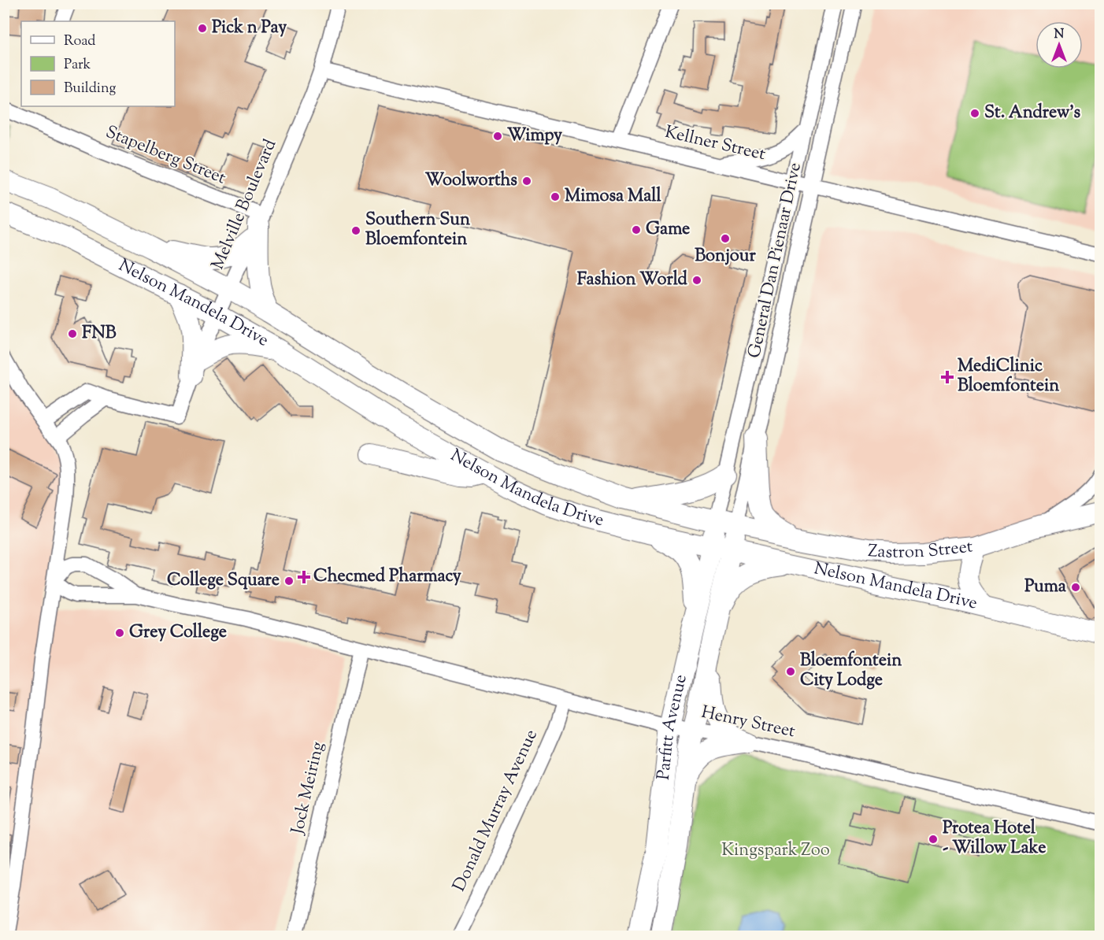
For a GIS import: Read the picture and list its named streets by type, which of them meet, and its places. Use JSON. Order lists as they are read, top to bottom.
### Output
{
  "streets": {
    "highway": ["Nelson Mandela Drive", "Zastron Street", "Parfitt Avenue"],
    "street": [
      "Kellner Street",
      "Stapelberg Street",
      "Melville Boulevard",
      "General Dan Pienaar Drive",
      "Henry Street",
      "Jock Meiring",
      "Donald Murray Avenue"
    ]
  },
  "crossings": [
    ["Kellner Street", "Melville Boulevard"],
    ["Kellner Street", "General Dan Pienaar Drive"],
    ["Stapelberg Street", "Melville Boulevard"],
    ["Melville Boulevard", "Nelson Mandela Drive"],
    ["General Dan Pienaar Drive", "Nelson Mandela Drive"],
    ["General Dan Pienaar Drive", "Zastron Street"],
    ["General Dan Pienaar Drive", "Parfitt Avenue"],
    ["Nelson Mandela Drive", "Zastron Street"],
    ["Nelson Mandela Drive", "Parfitt Avenue"],
    ["Zastron Street", "Parfitt Avenue"],
    ["Henry Street", "Parfitt Avenue"],
    ["Henry Street", "Jock Meiring"],
    ["Henry Street", "Donald Murray Avenue"]
  ],
  "parks": ["Kingspark Zoo"],
  "places": {
    "other": [
      "Pick n Pay",
      "St. Andrew's",
      "Wimpy",
      "Woolworths",
      "Mimosa Mall",
      "Game",
      "Southern Sun Bloemfontein",
      "Bonjour",
      "Fashion World",
      "FNB",
      "College Square",
      "Puma",
      "Grey College",
      "Bloemfontein City Lodge",
      "Protea Hotel - Willow Lake"
    ],
    "health": ["MediClinic Bloemfontein", "Checmed Pharmacy"]
  },
  "legend": ["Road", "Park", "Building"],
  "north": "top"
}
